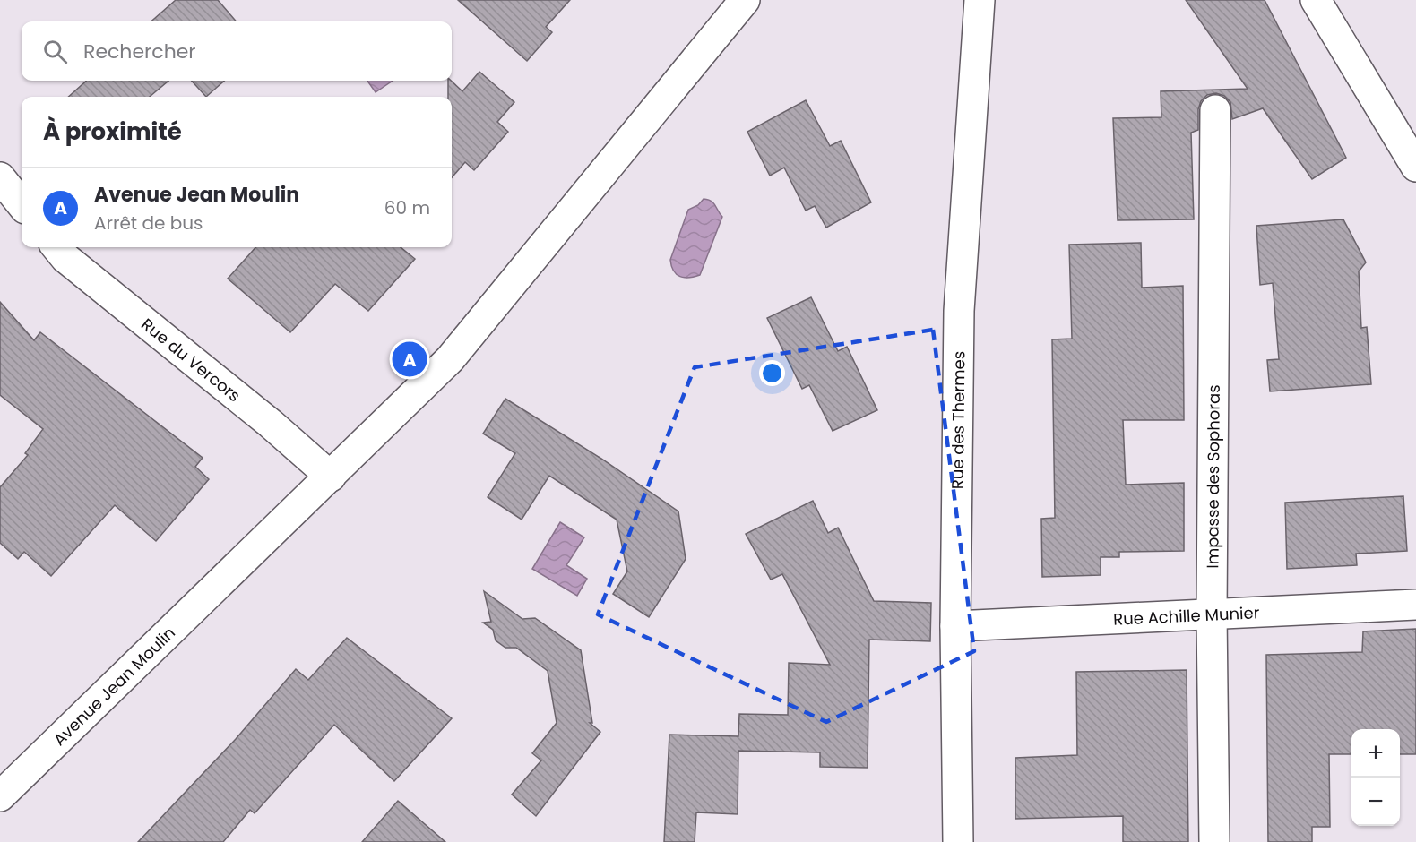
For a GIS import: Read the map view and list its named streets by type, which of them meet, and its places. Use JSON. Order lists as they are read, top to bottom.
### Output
{
  "streets": {
    "street": [
      "Rue du Vercors",
      "Rue des Thermes",
      "Impasse des Sophoras",
      "Rue Achille Munier",
      "Avenue Jean Moulin"
    ]
  },
  "crossings": [
    ["Rue du Vercors", "Avenue Jean Moulin"],
    ["Rue des Thermes", "Rue Achille Munier"],
    ["Impasse des Sophoras", "Rue Achille Munier"]
  ],
  "page": {
    "search": "Rechercher",
    "heading": "À proximité",
    "list": [
      {
        "mark": "A",
        "name": "Avenue Jean Moulin",
        "note": "Arrêt de bus",
        "value": "60 m"
      }
    ],
    "pins": "A",
    "map_buttons": ["+", "−"]
  }
}
